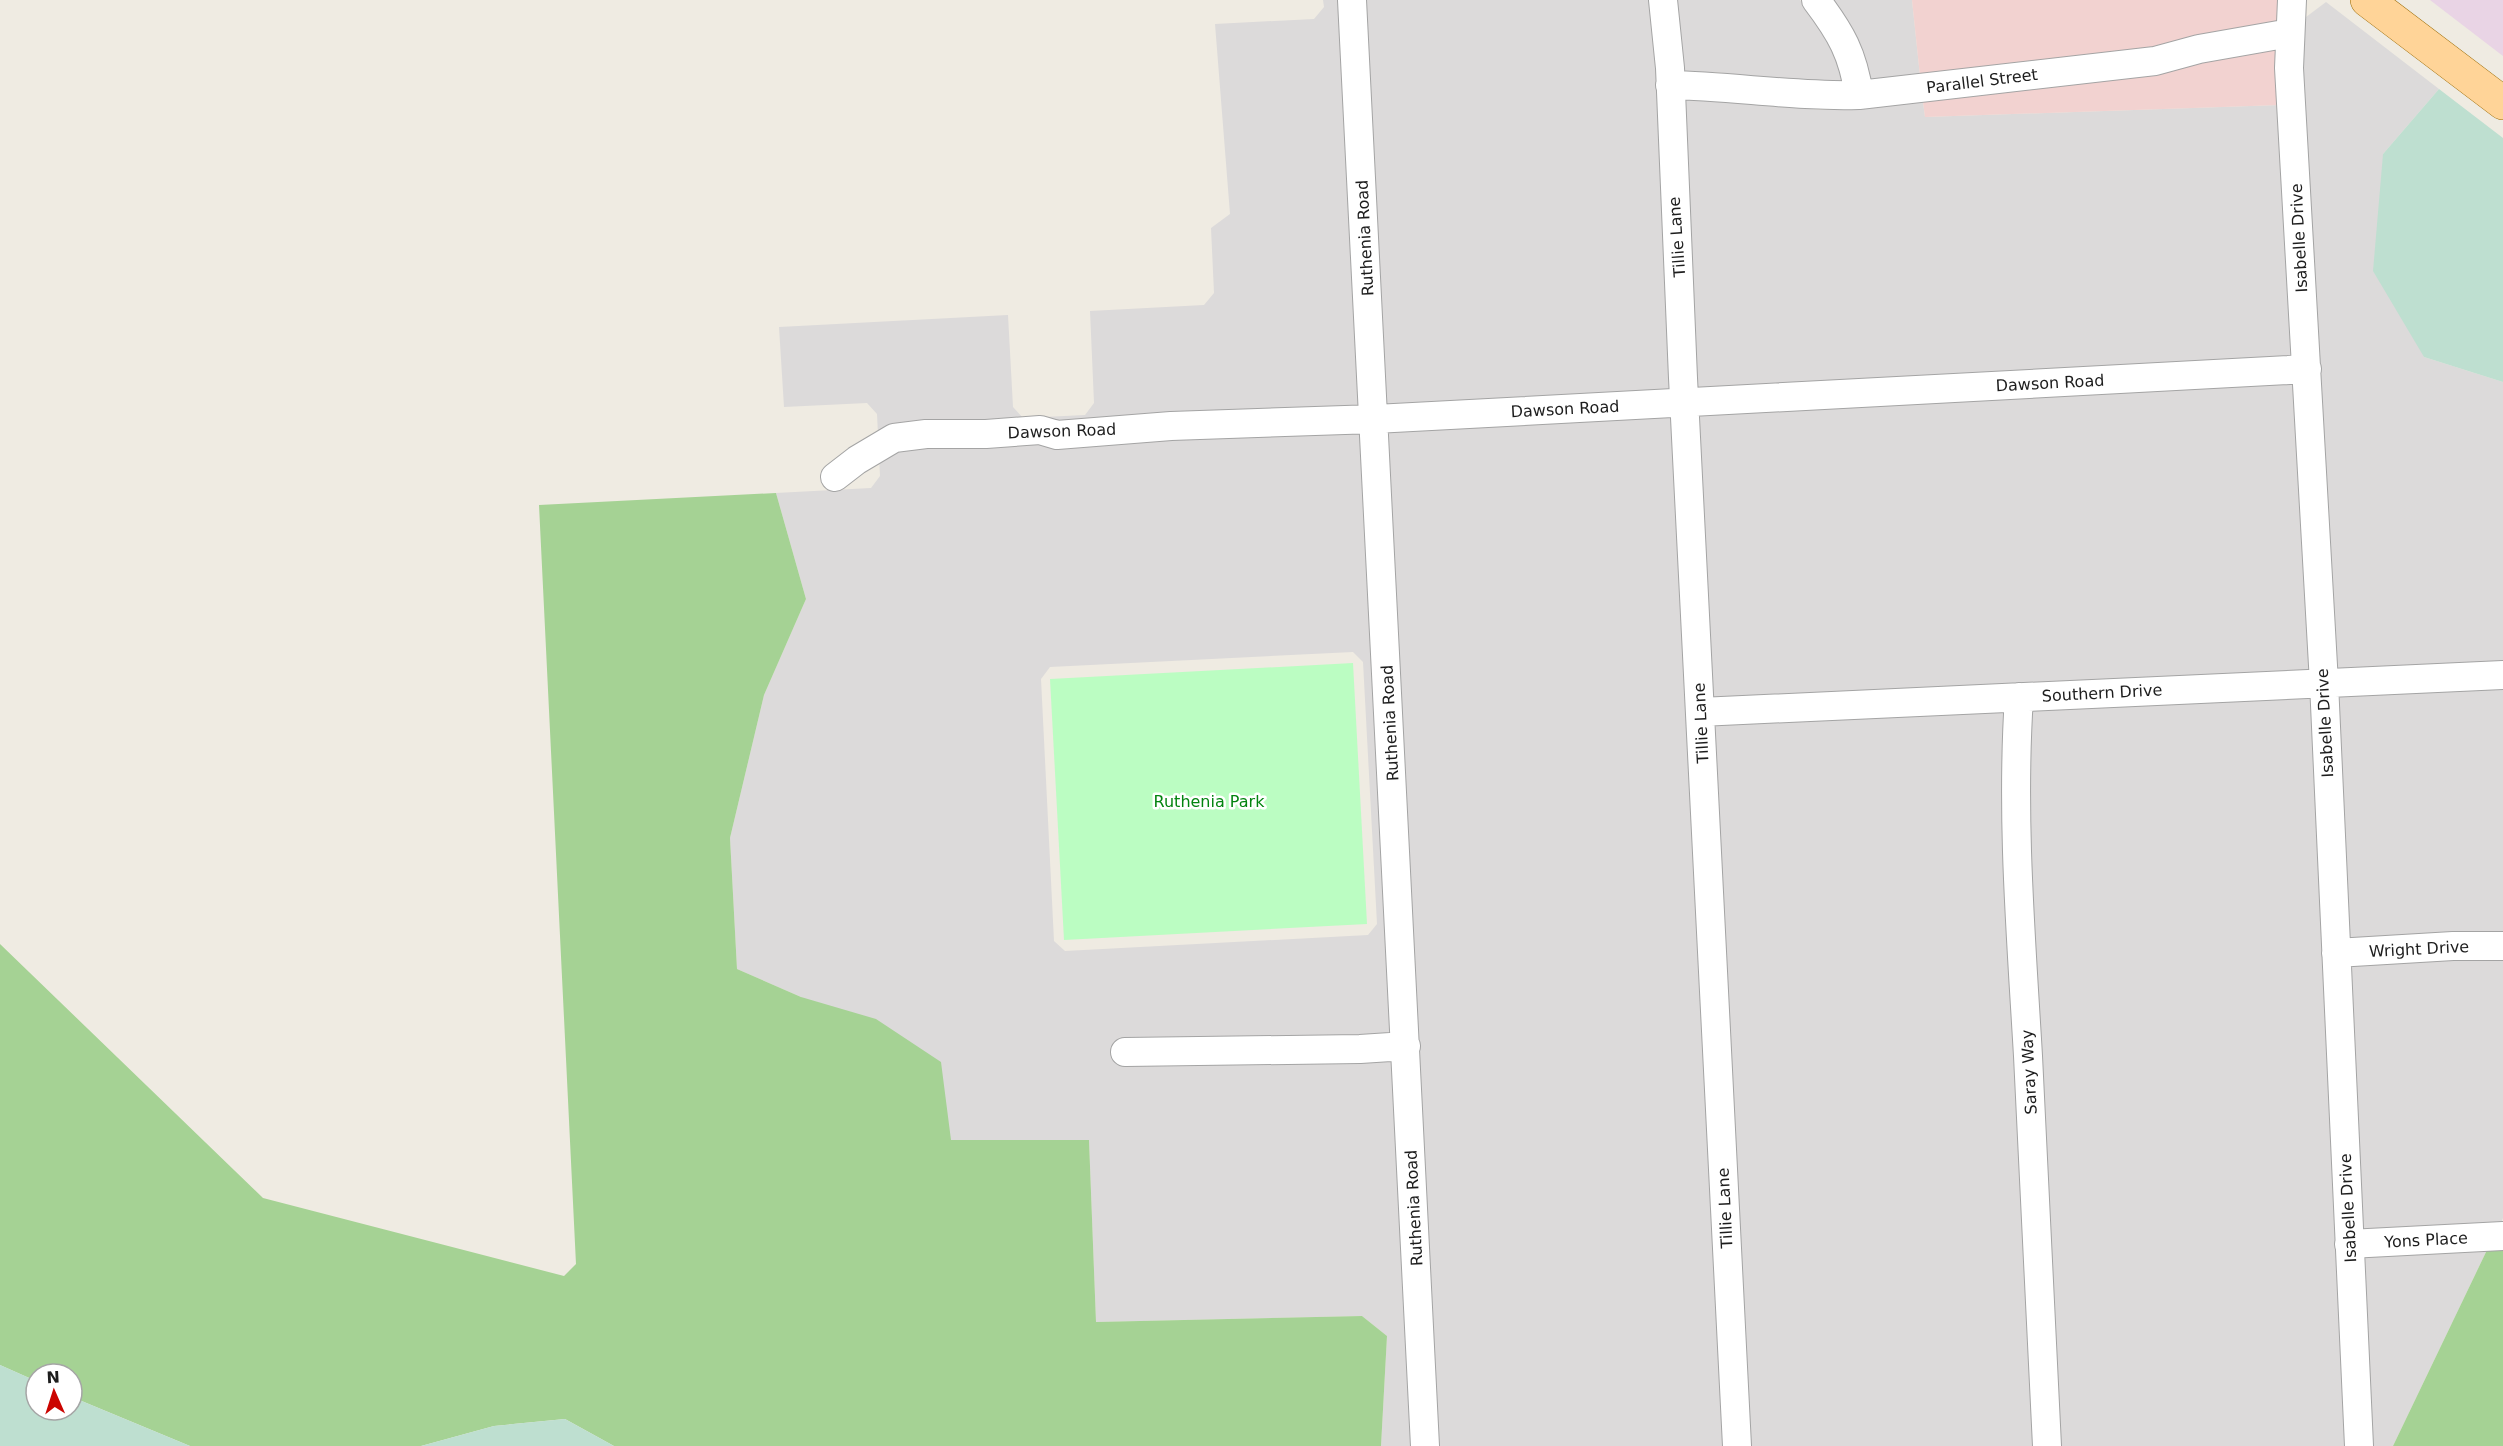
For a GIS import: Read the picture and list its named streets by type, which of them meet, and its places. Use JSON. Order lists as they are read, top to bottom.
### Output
{
  "streets": {
    "street": [
      "Parallel Street",
      "Tillie Lane",
      "Ruthenia Road",
      "Isabelle Drive",
      "Dawson Road",
      "Southern Drive",
      "Wright Drive",
      "Saray Way",
      "Yons Place"
    ]
  },
  "crossings": [
    ["Parallel Street", "Tillie Lane"],
    ["Parallel Street", "Isabelle Drive"],
    ["Tillie Lane", "Dawson Road"],
    ["Tillie Lane", "Southern Drive"],
    ["Ruthenia Road", "Dawson Road"],
    ["Isabelle Drive", "Dawson Road"],
    ["Isabelle Drive", "Southern Drive"],
    ["Isabelle Drive", "Wright Drive"],
    ["Isabelle Drive", "Yons Place"],
    ["Southern Drive", "Saray Way"]
  ],
  "parks": ["Ruthenia Park"],
  "north": "top"
}
